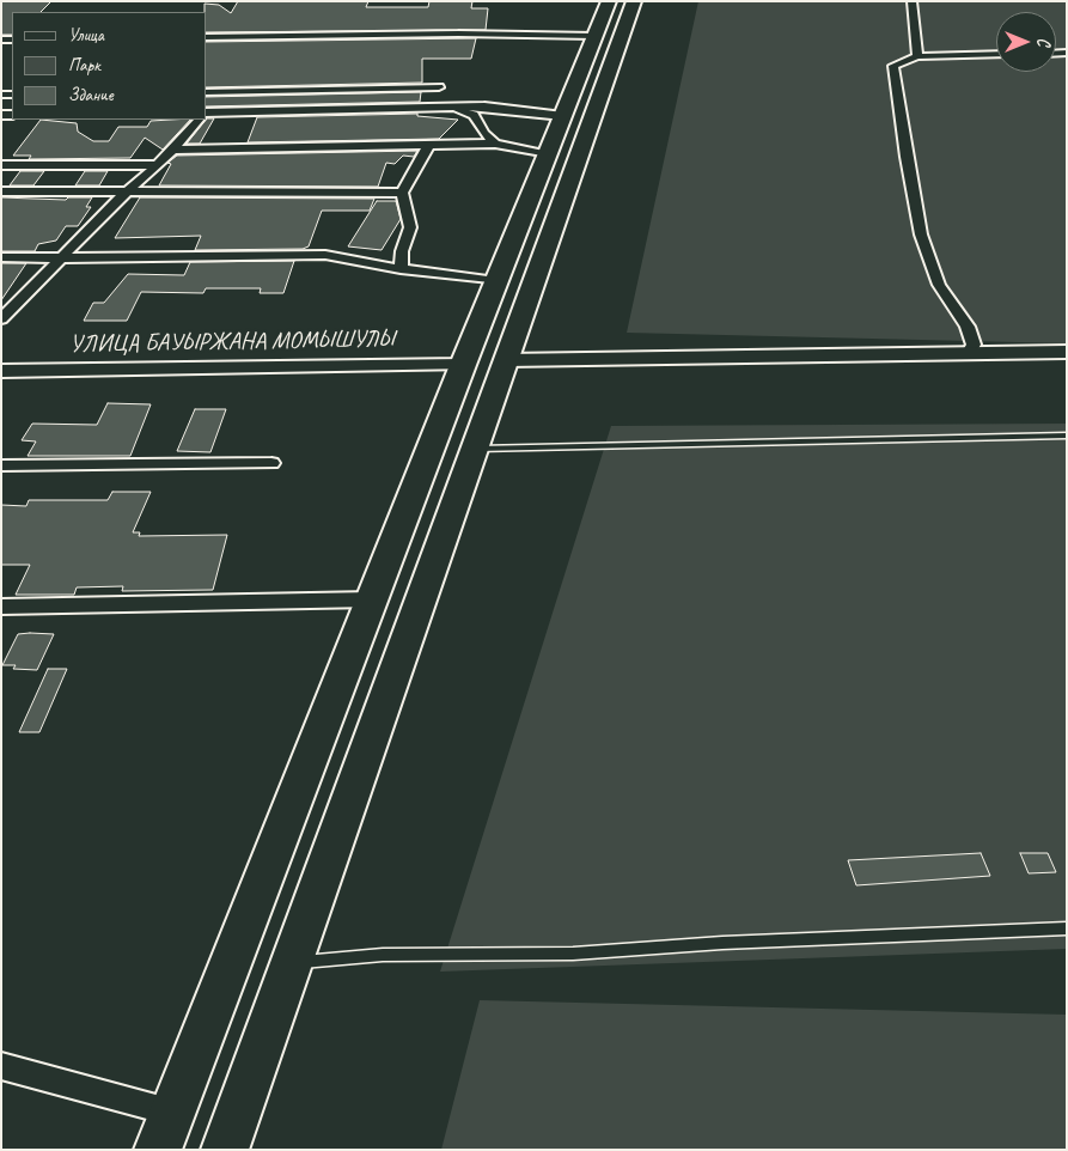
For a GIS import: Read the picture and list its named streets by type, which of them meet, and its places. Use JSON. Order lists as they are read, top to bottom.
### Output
{
  "streets": {
    "street": ["УЛИЦА БАУЫРЖАНА МОМЫШУЛЫ"]
  },
  "legend": ["Улица", "Парк", "Здание"],
  "north": "right"
}
